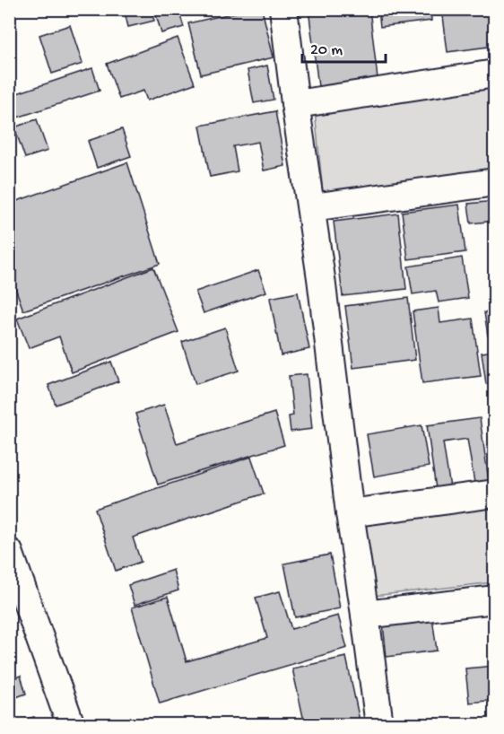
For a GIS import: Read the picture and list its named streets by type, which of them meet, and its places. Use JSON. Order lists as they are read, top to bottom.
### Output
{
  "scale_bar": "20 m"
}
